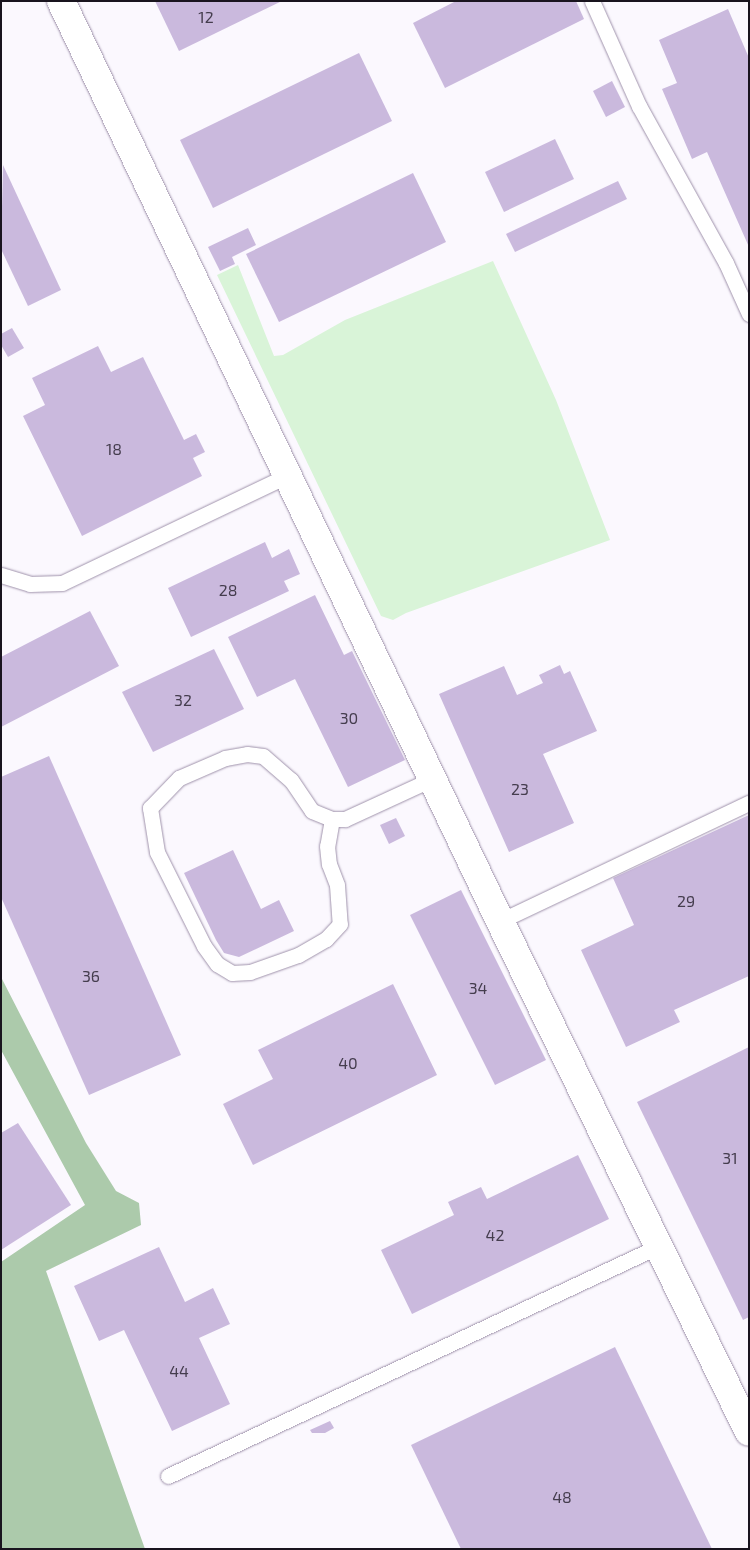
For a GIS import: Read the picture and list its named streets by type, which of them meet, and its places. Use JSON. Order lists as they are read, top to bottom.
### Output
{
  "house_numbers": [
    "12",
    "18",
    "28",
    "32",
    "30",
    "23",
    "29",
    "36",
    "34",
    "40",
    "31",
    "42",
    "44",
    "48"
  ]
}
